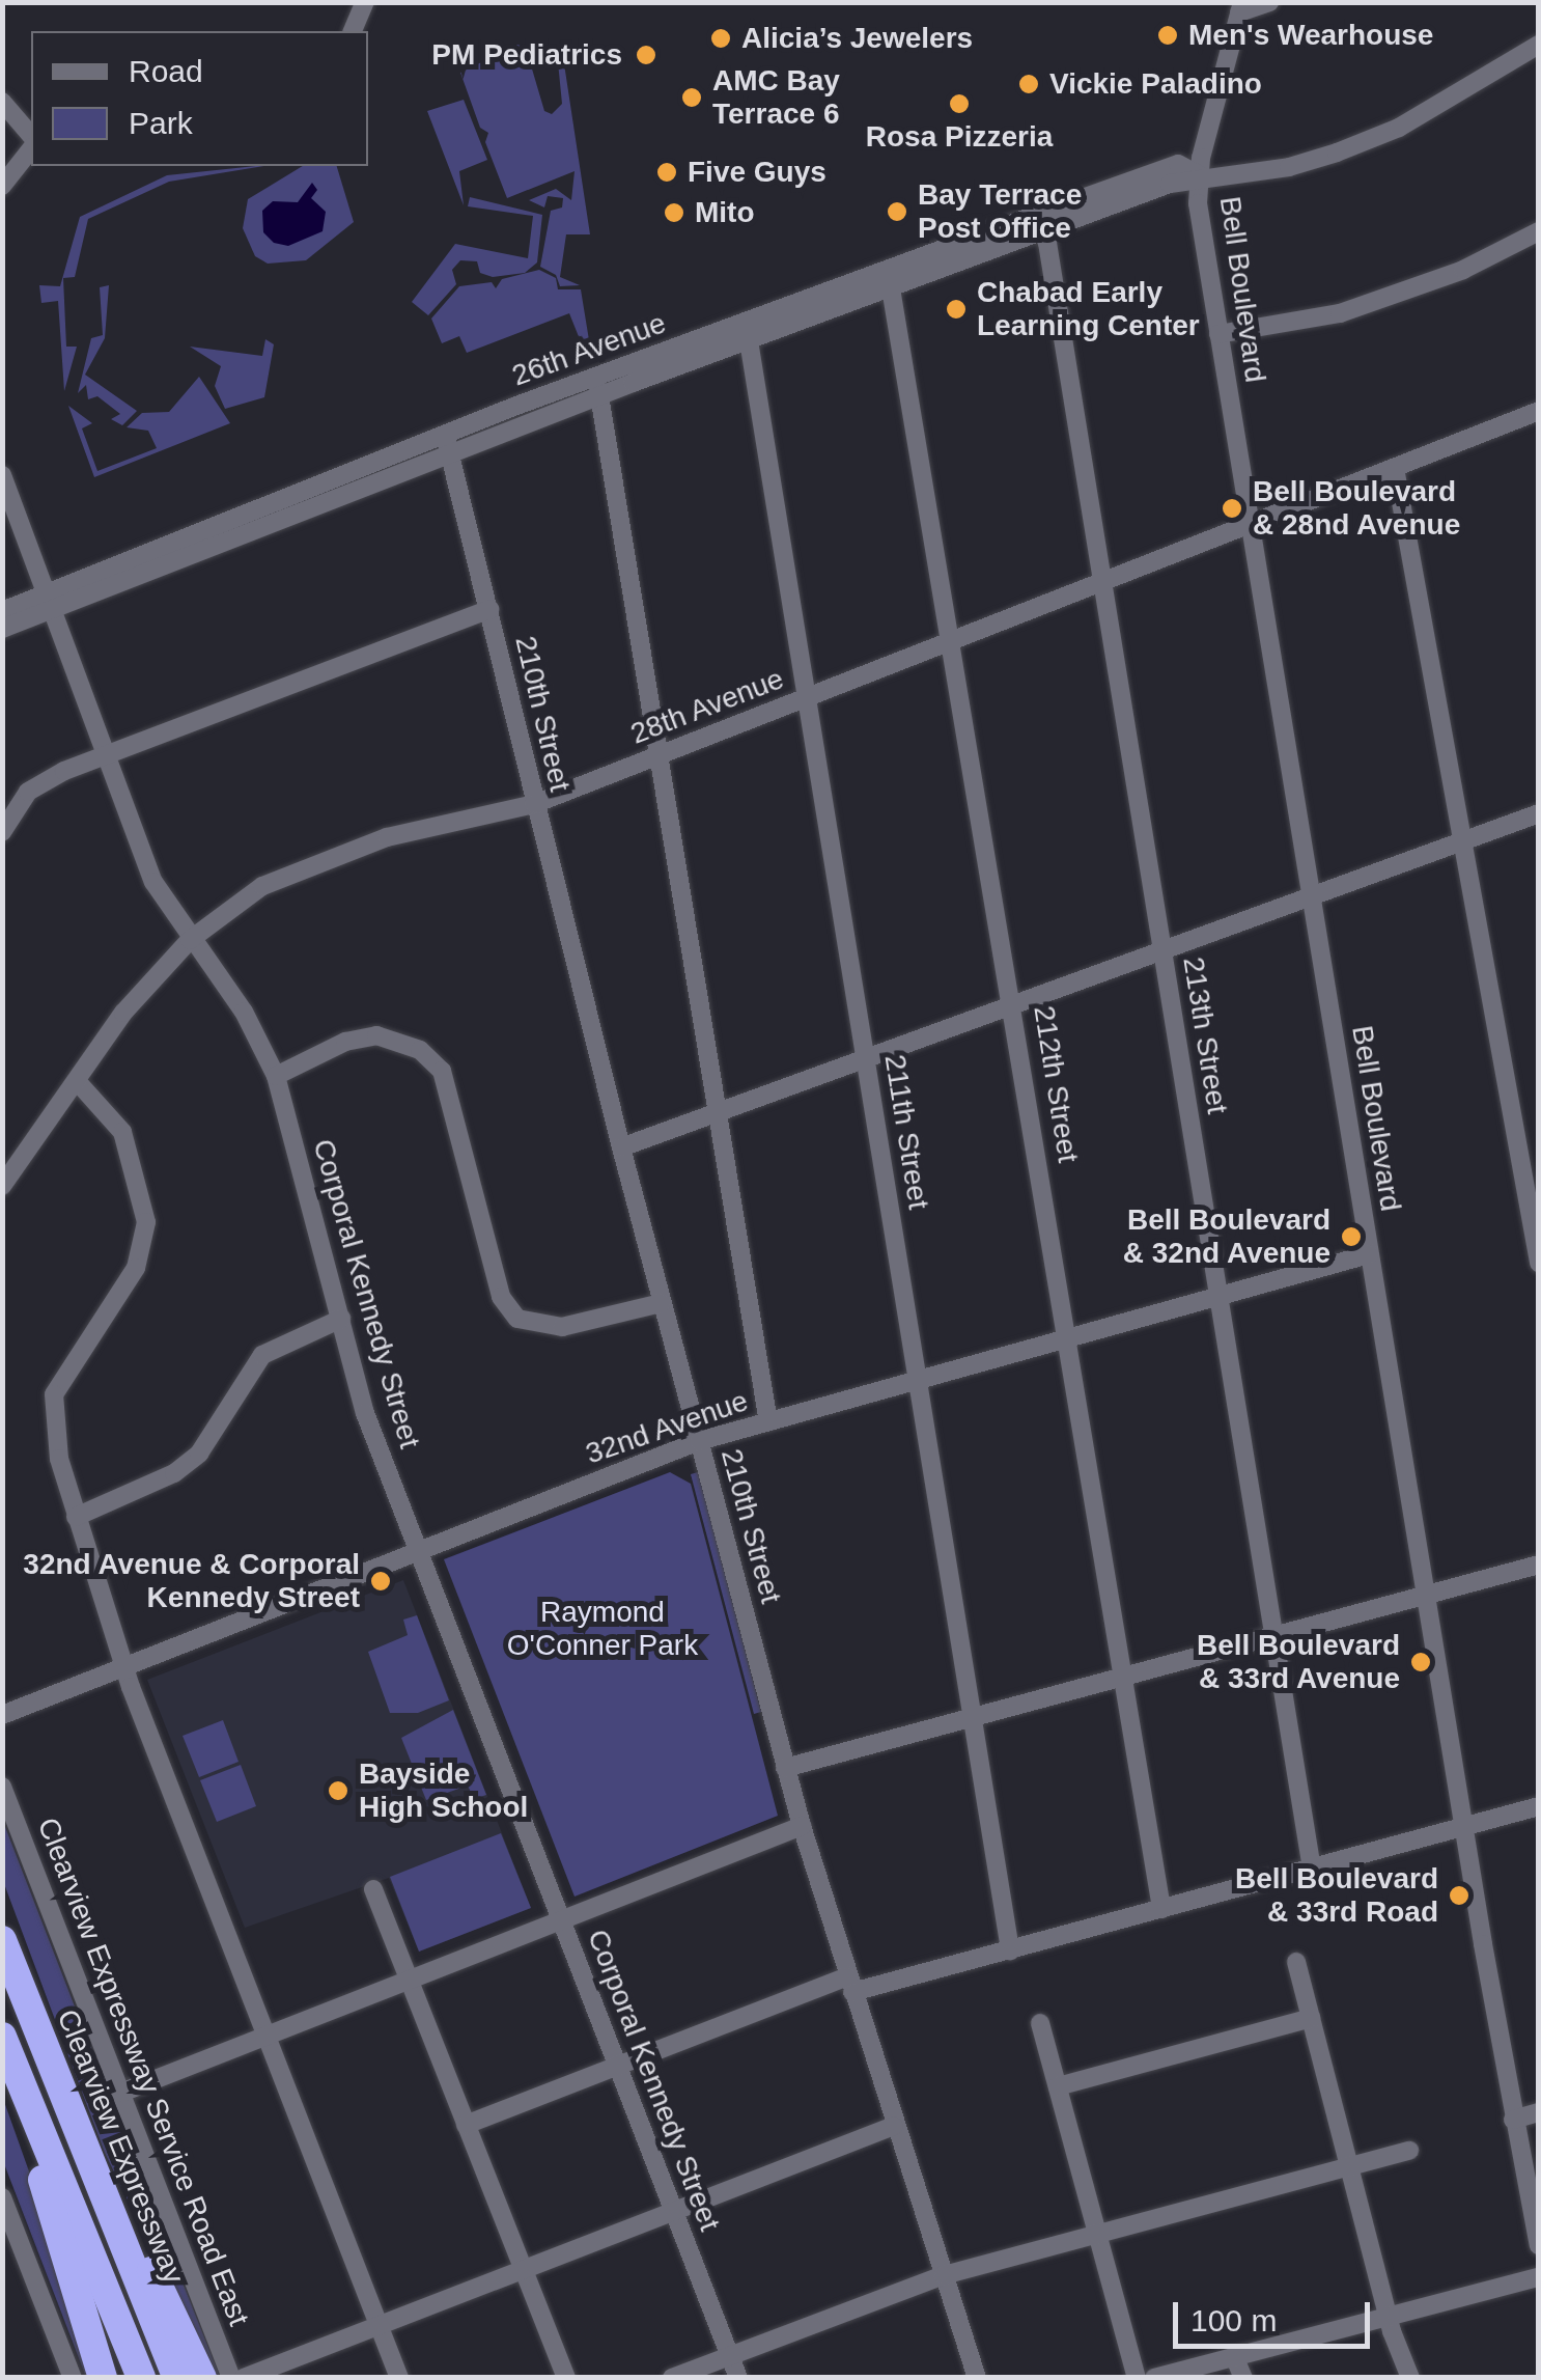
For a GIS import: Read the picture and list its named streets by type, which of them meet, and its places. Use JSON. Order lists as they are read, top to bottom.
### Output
{
  "streets": {
    "highway": ["Clearview Expressway"],
    "street": [
      "Bell Boulevard",
      "26th Avenue",
      "28th Avenue",
      "210th Street",
      "213th Street",
      "212th Street",
      "211th Street",
      "Corporal Kennedy Street",
      "32nd Avenue",
      "Clearview Expressway Service Road East"
    ]
  },
  "crossings": [
    ["Bell Boulevard", "26th Avenue"],
    ["Bell Boulevard", "28th Avenue"],
    ["Bell Boulevard", "32nd Avenue"],
    ["26th Avenue", "210th Street"],
    ["26th Avenue", "213th Street"],
    ["26th Avenue", "212th Street"],
    ["26th Avenue", "211th Street"],
    ["26th Avenue", "Corporal Kennedy Street"],
    ["28th Avenue", "210th Street"],
    ["28th Avenue", "213th Street"],
    ["28th Avenue", "212th Street"],
    ["28th Avenue", "211th Street"],
    ["28th Avenue", "Corporal Kennedy Street"],
    ["210th Street", "32nd Avenue"],
    ["213th Street", "32nd Avenue"],
    ["212th Street", "32nd Avenue"],
    ["211th Street", "32nd Avenue"],
    ["Corporal Kennedy Street", "32nd Avenue"]
  ],
  "parks": ["Raymond O'Conner Park"],
  "places": [
    "Men's Wearhouse",
    "Alicia’s Jewelers",
    "PM Pediatrics",
    "Vickie Paladino",
    "AMC Bay Terrace 6",
    "Rosa Pizzeria",
    "Five Guys",
    "Bay Terrace Post Office",
    "Mito",
    "Chabad Early Learning Center",
    "Bell Boulevard & 28nd Avenue",
    "Bell Boulevard & 32nd Avenue",
    "32nd Avenue & Corporal Kennedy Street",
    "Bell Boulevard & 33rd Avenue",
    "Bayside High School",
    "Bell Boulevard & 33rd Road"
  ],
  "legend": ["Road", "Park"],
  "scale_bar": "100 m"
}
